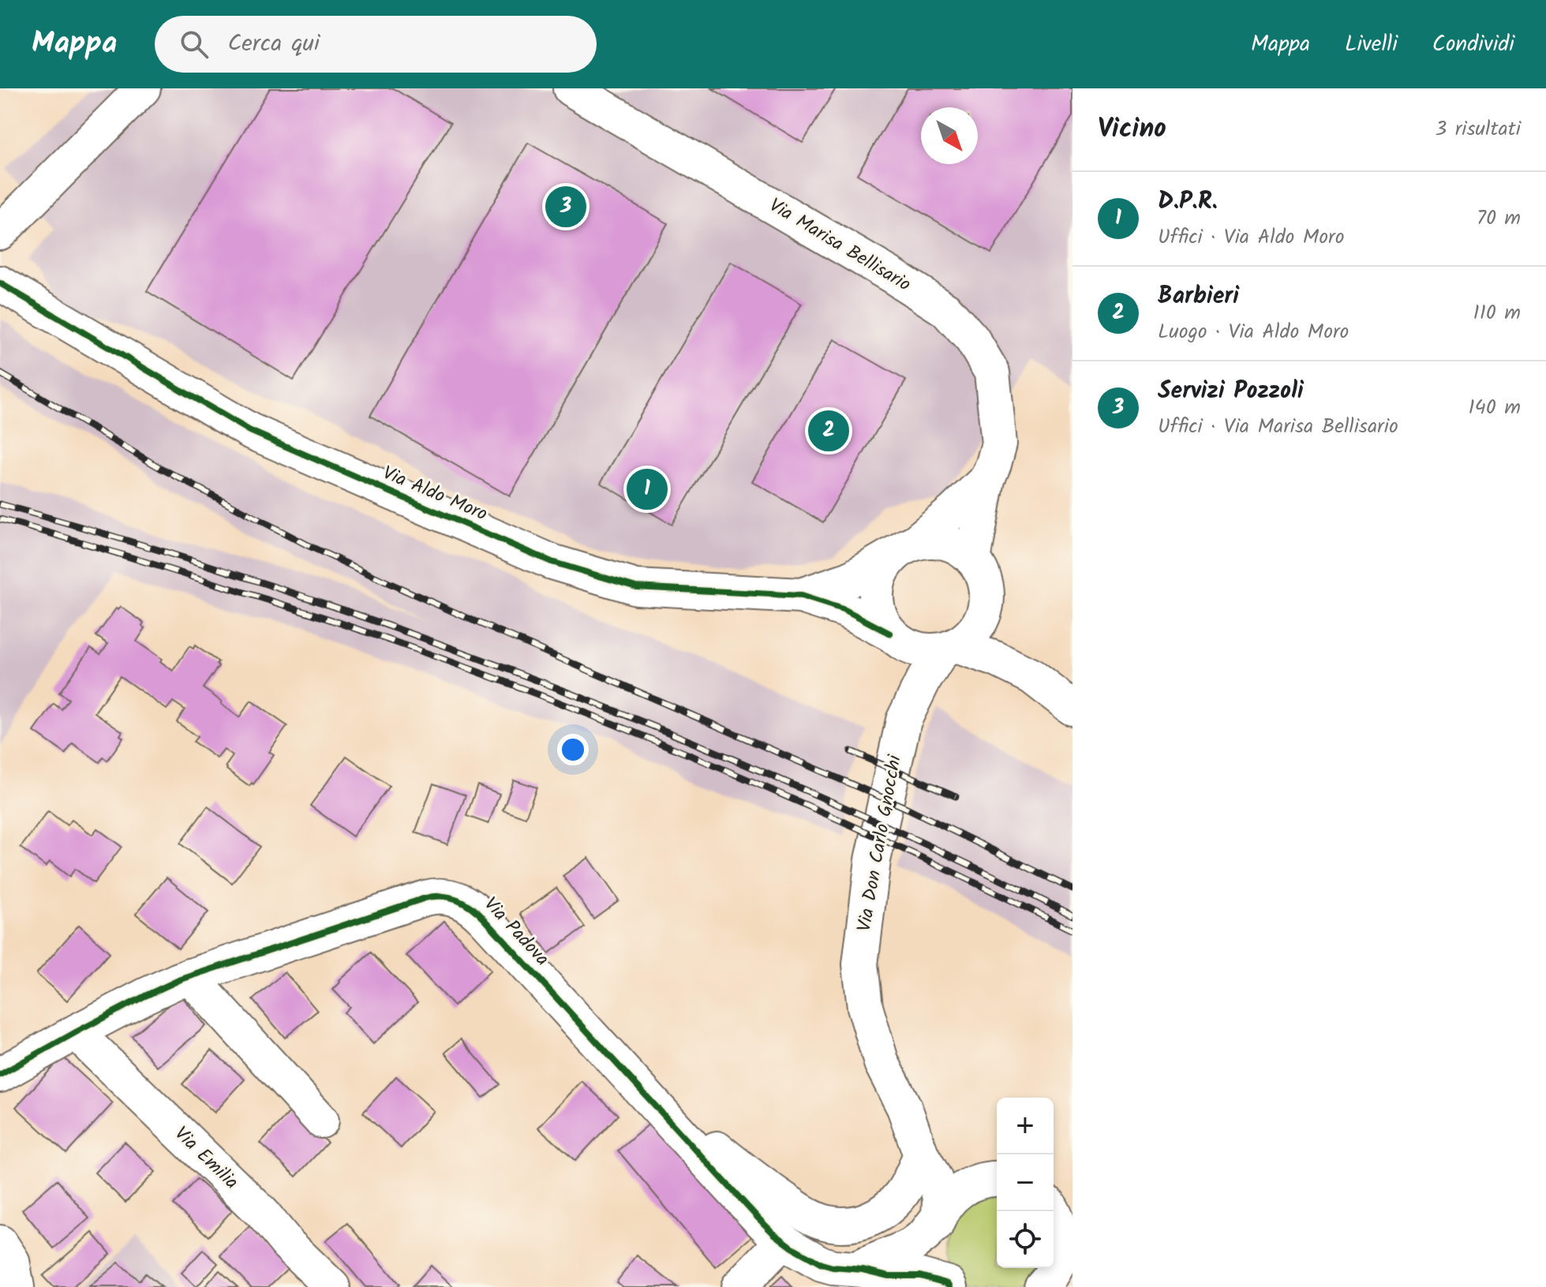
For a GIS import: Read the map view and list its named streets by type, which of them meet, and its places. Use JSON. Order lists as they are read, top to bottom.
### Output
{
  "streets": {
    "street": [
      "Via Marisa Bellisario",
      "Via Aldo Moro",
      "Via Don Carlo Gnocchi",
      "Via Padova",
      "Via Emilia"
    ]
  },
  "crossings": [
    ["Via Marisa Bellisario", "Via Aldo Moro"],
    ["Via Marisa Bellisario", "Via Don Carlo Gnocchi"],
    ["Via Aldo Moro", "Via Don Carlo Gnocchi"],
    ["Via Padova", "Via Emilia"]
  ],
  "north": "bottom right",
  "page": {
    "header": "Mappa",
    "search": "Cerca qui",
    "nav": ["Mappa", "Livelli", "Condividi"],
    "heading": ["Vicino", "3 risultati"],
    "list": [
      {
        "mark": "1",
        "name": "D.P.R.",
        "note": "Uffici · Via Aldo Moro",
        "value": "70 m"
      },
      {
        "mark": "2",
        "name": "Barbieri",
        "note": "Luogo · Via Aldo Moro",
        "value": "110 m"
      },
      {
        "mark": "3",
        "name": "Servizi Pozzoli",
        "note": "Uffici · Via Marisa Bellisario",
        "value": "140 m"
      }
    ],
    "pins": ["3", "2", "1"],
    "map_buttons": ["+", "−"]
  }
}
